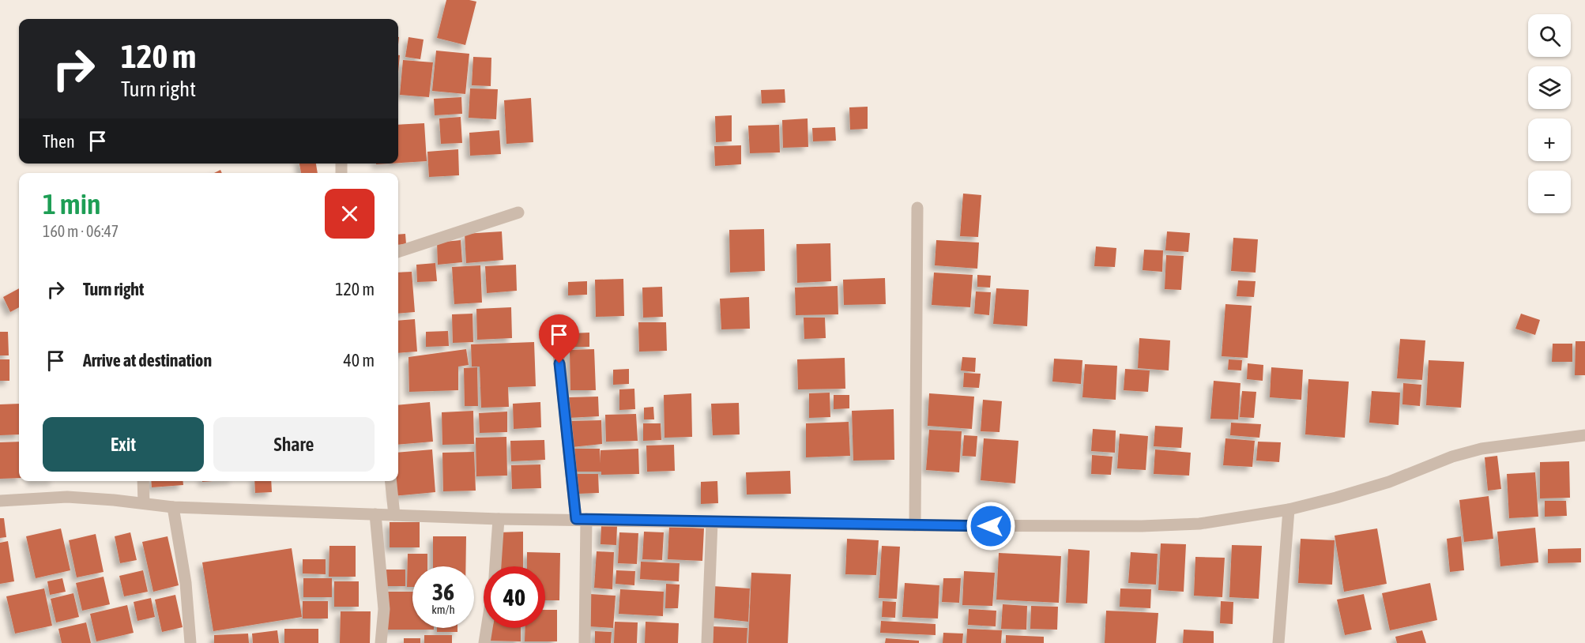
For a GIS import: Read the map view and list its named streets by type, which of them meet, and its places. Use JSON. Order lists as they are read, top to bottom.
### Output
{
  "page": {
    "map_buttons": ["+", "−"],
    "turn": ["120 m", "Turn right"],
    "then": "Then",
    "heading": ["1 min", "160 m · 06:47"],
    "list": [
      {
        "name": "Turn right",
        "value": "120 m"
      },
      {
        "name": "Arrive at destination",
        "value": "40 m"
      }
    ],
    "buttons": ["Exit", "Share"],
    "speed": "36 km/h",
    "limit": "40"
  }
}
